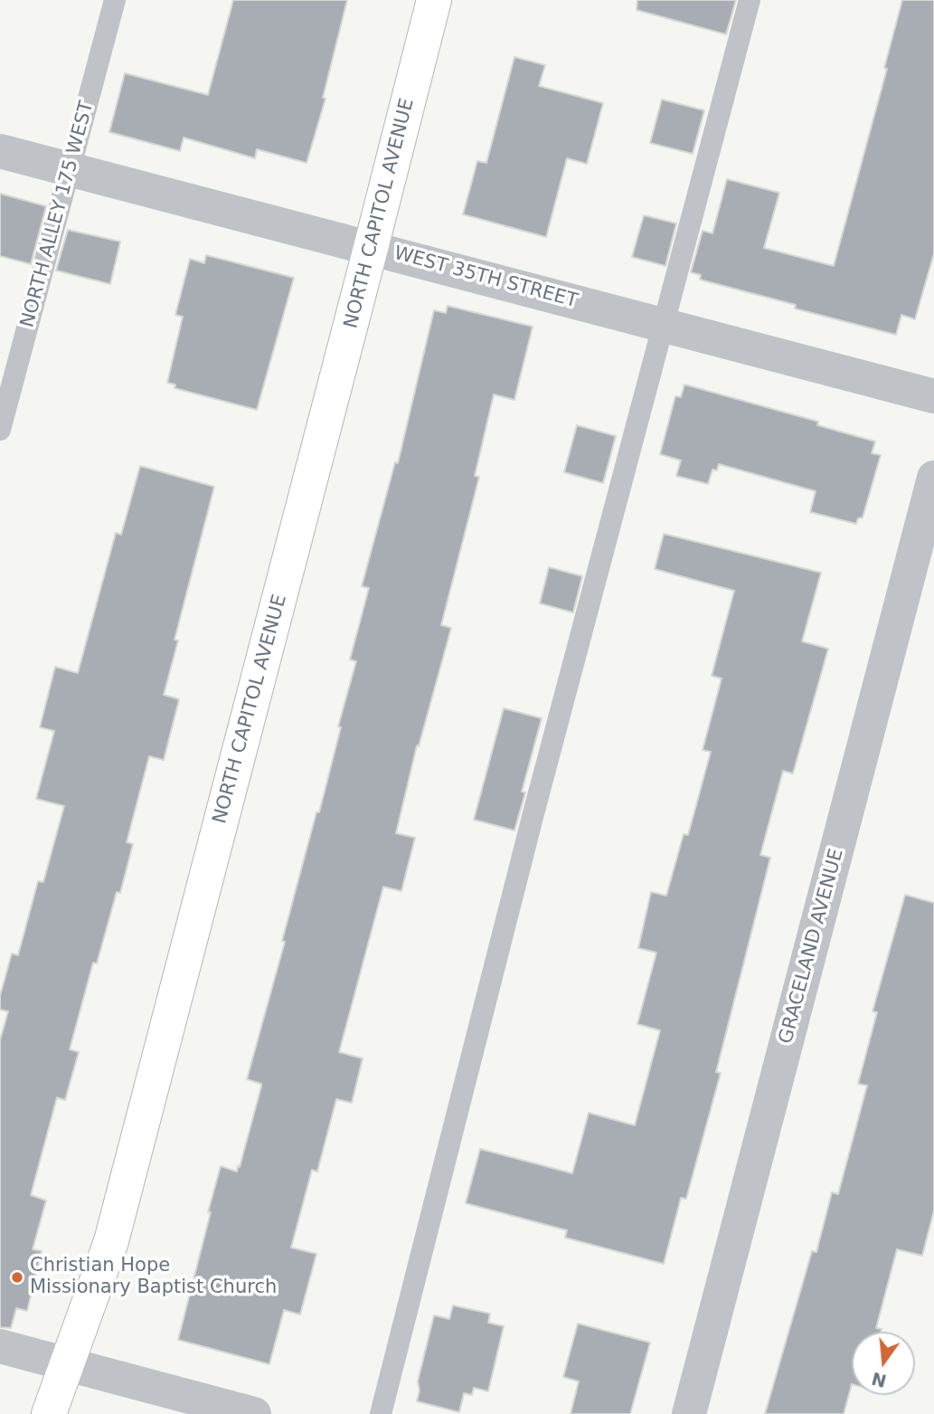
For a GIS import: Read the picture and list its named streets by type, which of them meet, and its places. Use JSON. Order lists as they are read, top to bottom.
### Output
{
  "streets": {
    "main road": ["NORTH CAPITOL AVENUE"],
    "street": ["WEST 35TH STREET", "GRACELAND AVENUE"],
    "lane": ["NORTH ALLEY 175 WEST"]
  },
  "crossings": [
    ["NORTH CAPITOL AVENUE", "WEST 35TH STREET"],
    ["NORTH ALLEY 175 WEST", "WEST 35TH STREET"]
  ],
  "places": ["Christian Hope Missionary Baptist Church"],
  "north": "bottom"
}
